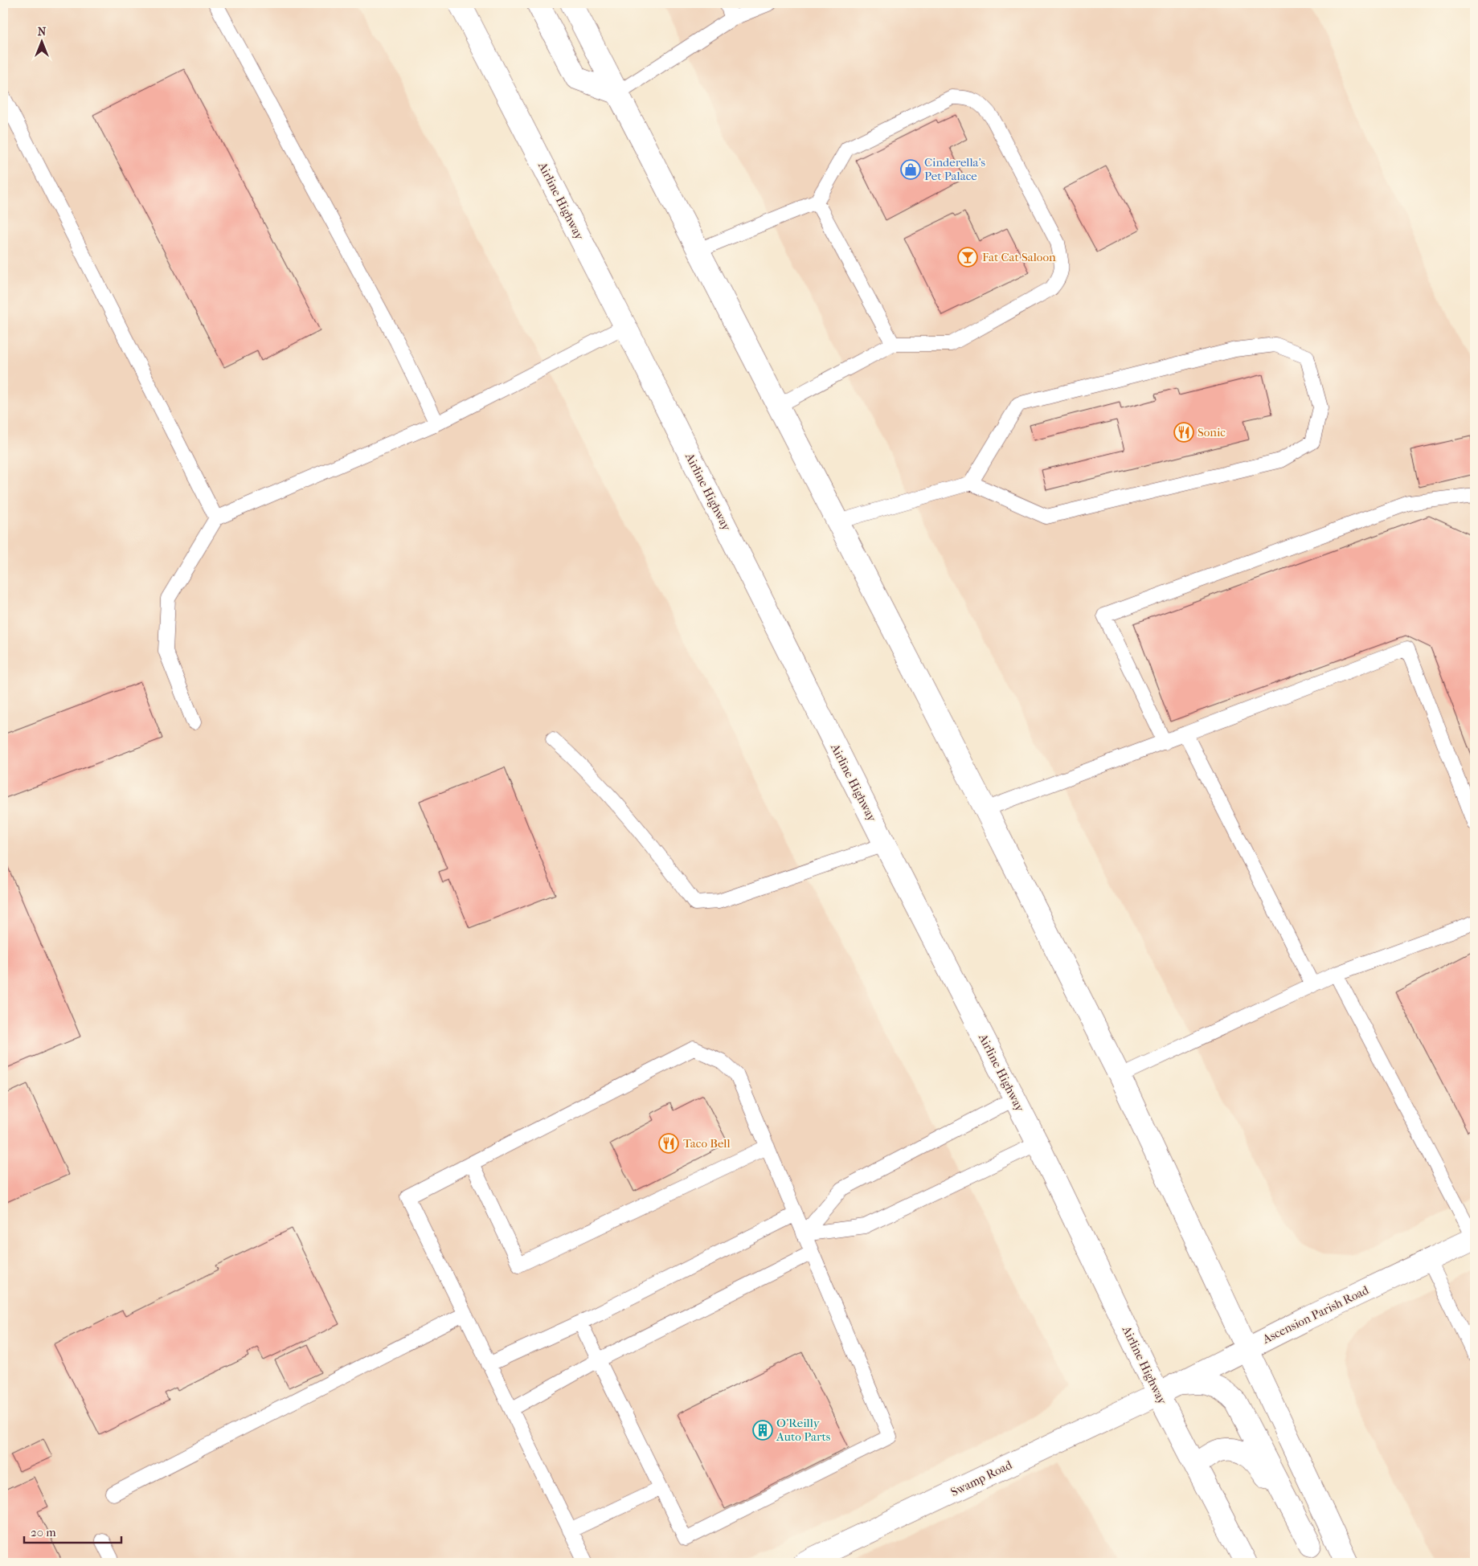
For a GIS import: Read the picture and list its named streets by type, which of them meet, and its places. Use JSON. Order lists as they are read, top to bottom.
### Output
{
  "streets": {
    "main road": ["Airline Highway", "Ascension Parish Road", "Swamp Road"]
  },
  "crossings": [
    ["Airline Highway", "Ascension Parish Road"],
    ["Airline Highway", "Swamp Road"],
    ["Ascension Parish Road", "Swamp Road"]
  ],
  "places": {
    "shop": ["Cinderella's Pet Palace"],
    "bar": ["Fat Cat Saloon"],
    "restaurant": ["Sonic", "Taco Bell"],
    "building": ["O'Reilly Auto Parts"]
  },
  "scale_bar": "20 m",
  "north": "top"
}
